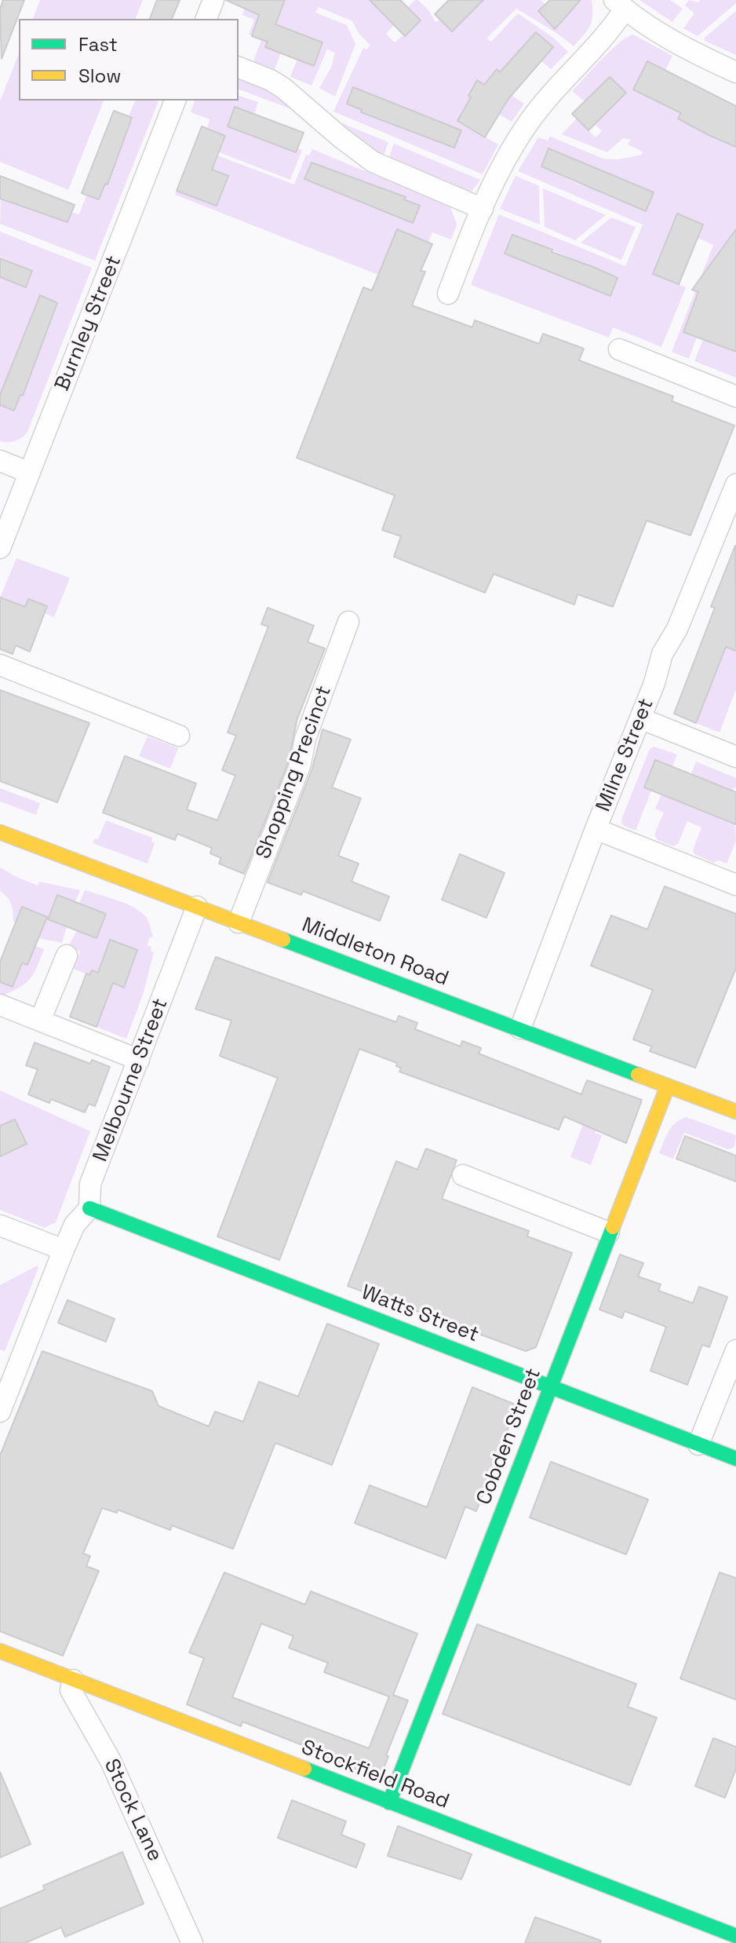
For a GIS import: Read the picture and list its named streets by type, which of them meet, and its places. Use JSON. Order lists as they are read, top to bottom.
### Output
{
  "streets": {
    "street": [
      "Burnley Street",
      "Milne Street",
      "Shopping Precinct",
      "Middleton Road",
      "Melbourne Street",
      "Watts Street",
      "Cobden Street",
      "Stockfield Road",
      "Stock Lane"
    ]
  },
  "crossings": [
    ["Milne Street", "Middleton Road"],
    ["Shopping Precinct", "Middleton Road"],
    ["Middleton Road", "Melbourne Street"],
    ["Middleton Road", "Cobden Street"],
    ["Melbourne Street", "Watts Street"],
    ["Watts Street", "Cobden Street"],
    ["Cobden Street", "Stockfield Road"],
    ["Stockfield Road", "Stock Lane"]
  ],
  "legend": ["Fast", "Slow"]
}
